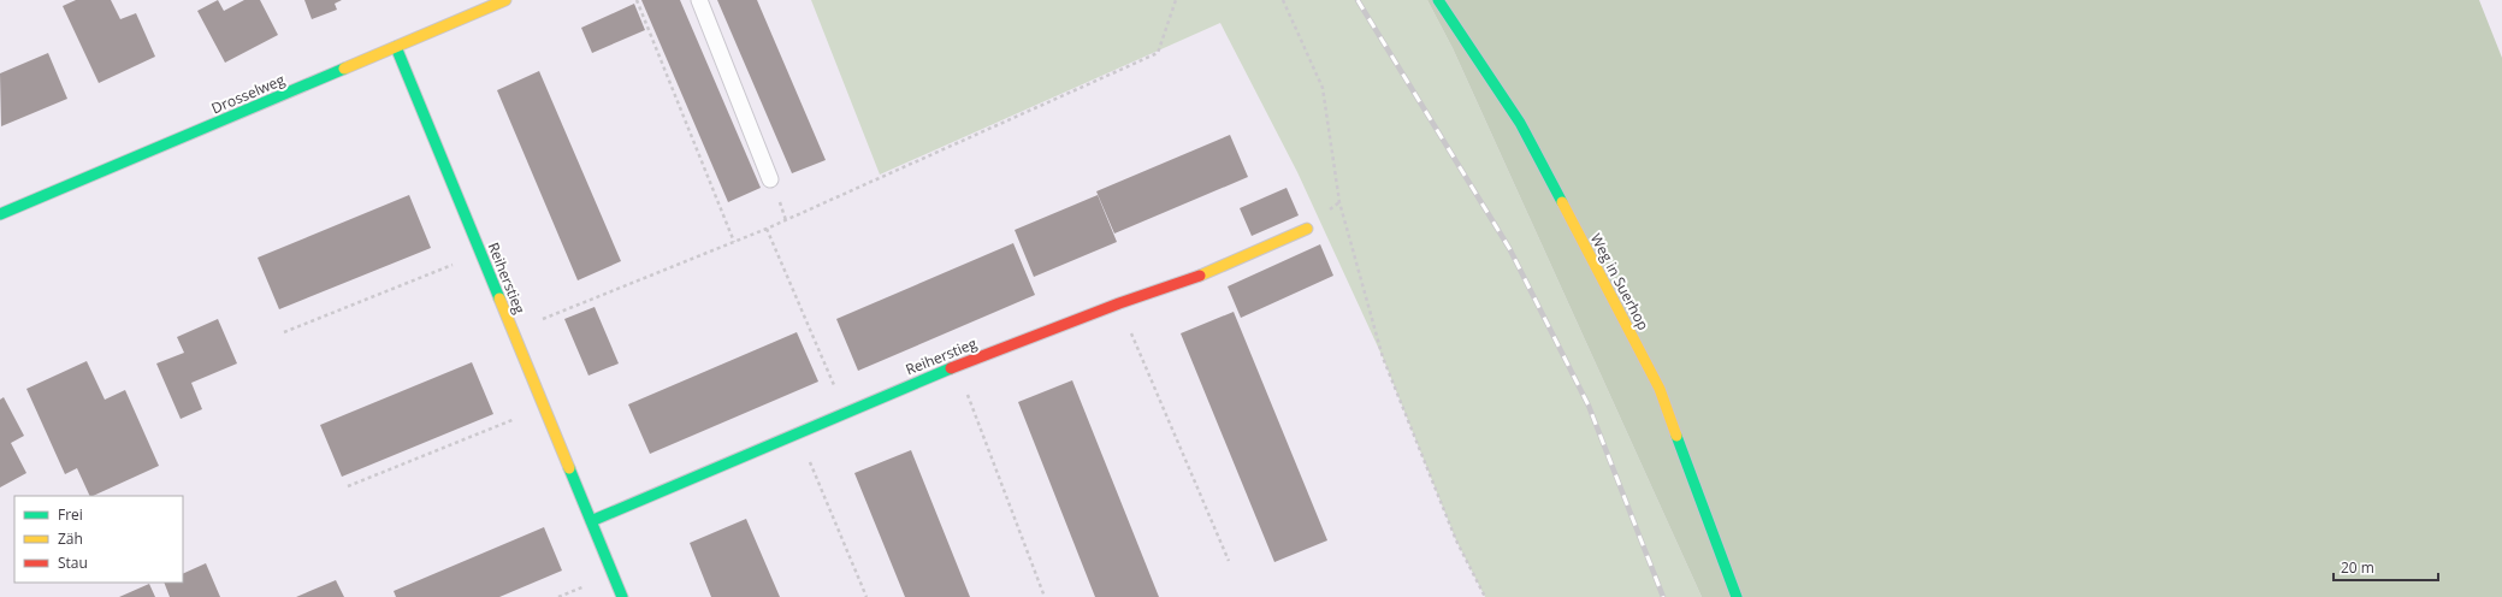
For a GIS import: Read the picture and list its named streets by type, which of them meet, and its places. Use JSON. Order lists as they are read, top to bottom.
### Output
{
  "streets": {
    "street": ["Drosselweg", "Reiherstieg", "Weg in Suerhop"]
  },
  "crossings": [
    ["Drosselweg", "Reiherstieg"]
  ],
  "legend": ["Frei", "Zäh", "Stau"],
  "scale_bar": "20 m"
}
